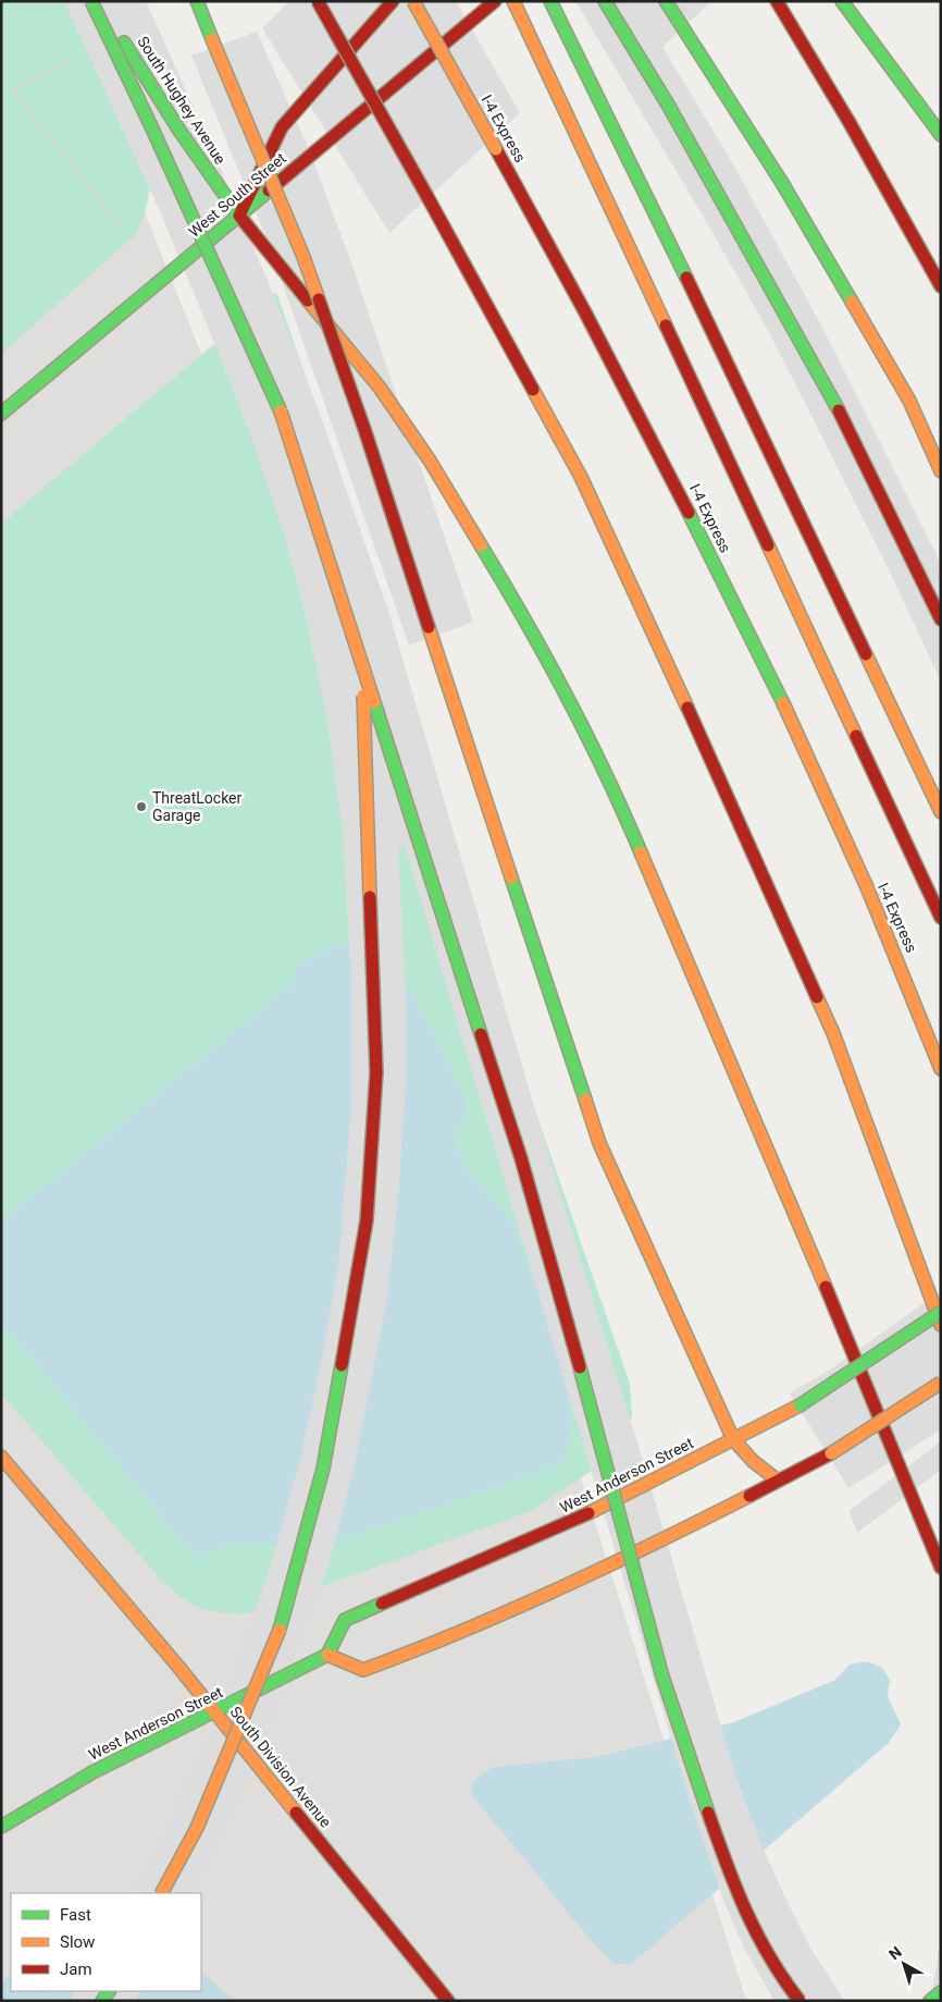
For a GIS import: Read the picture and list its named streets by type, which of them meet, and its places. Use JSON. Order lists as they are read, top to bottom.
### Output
{
  "streets": {
    "main road": [
      "South Hughey Avenue",
      "I-4 Express",
      "West South Street",
      "West Anderson Street",
      "South Division Avenue"
    ]
  },
  "crossings": [
    ["South Hughey Avenue", "West South Street"],
    ["West Anderson Street", "South Division Avenue"]
  ],
  "places": ["ThreatLocker Garage"],
  "legend": ["Fast", "Slow", "Jam"],
  "north": "top left"
}
